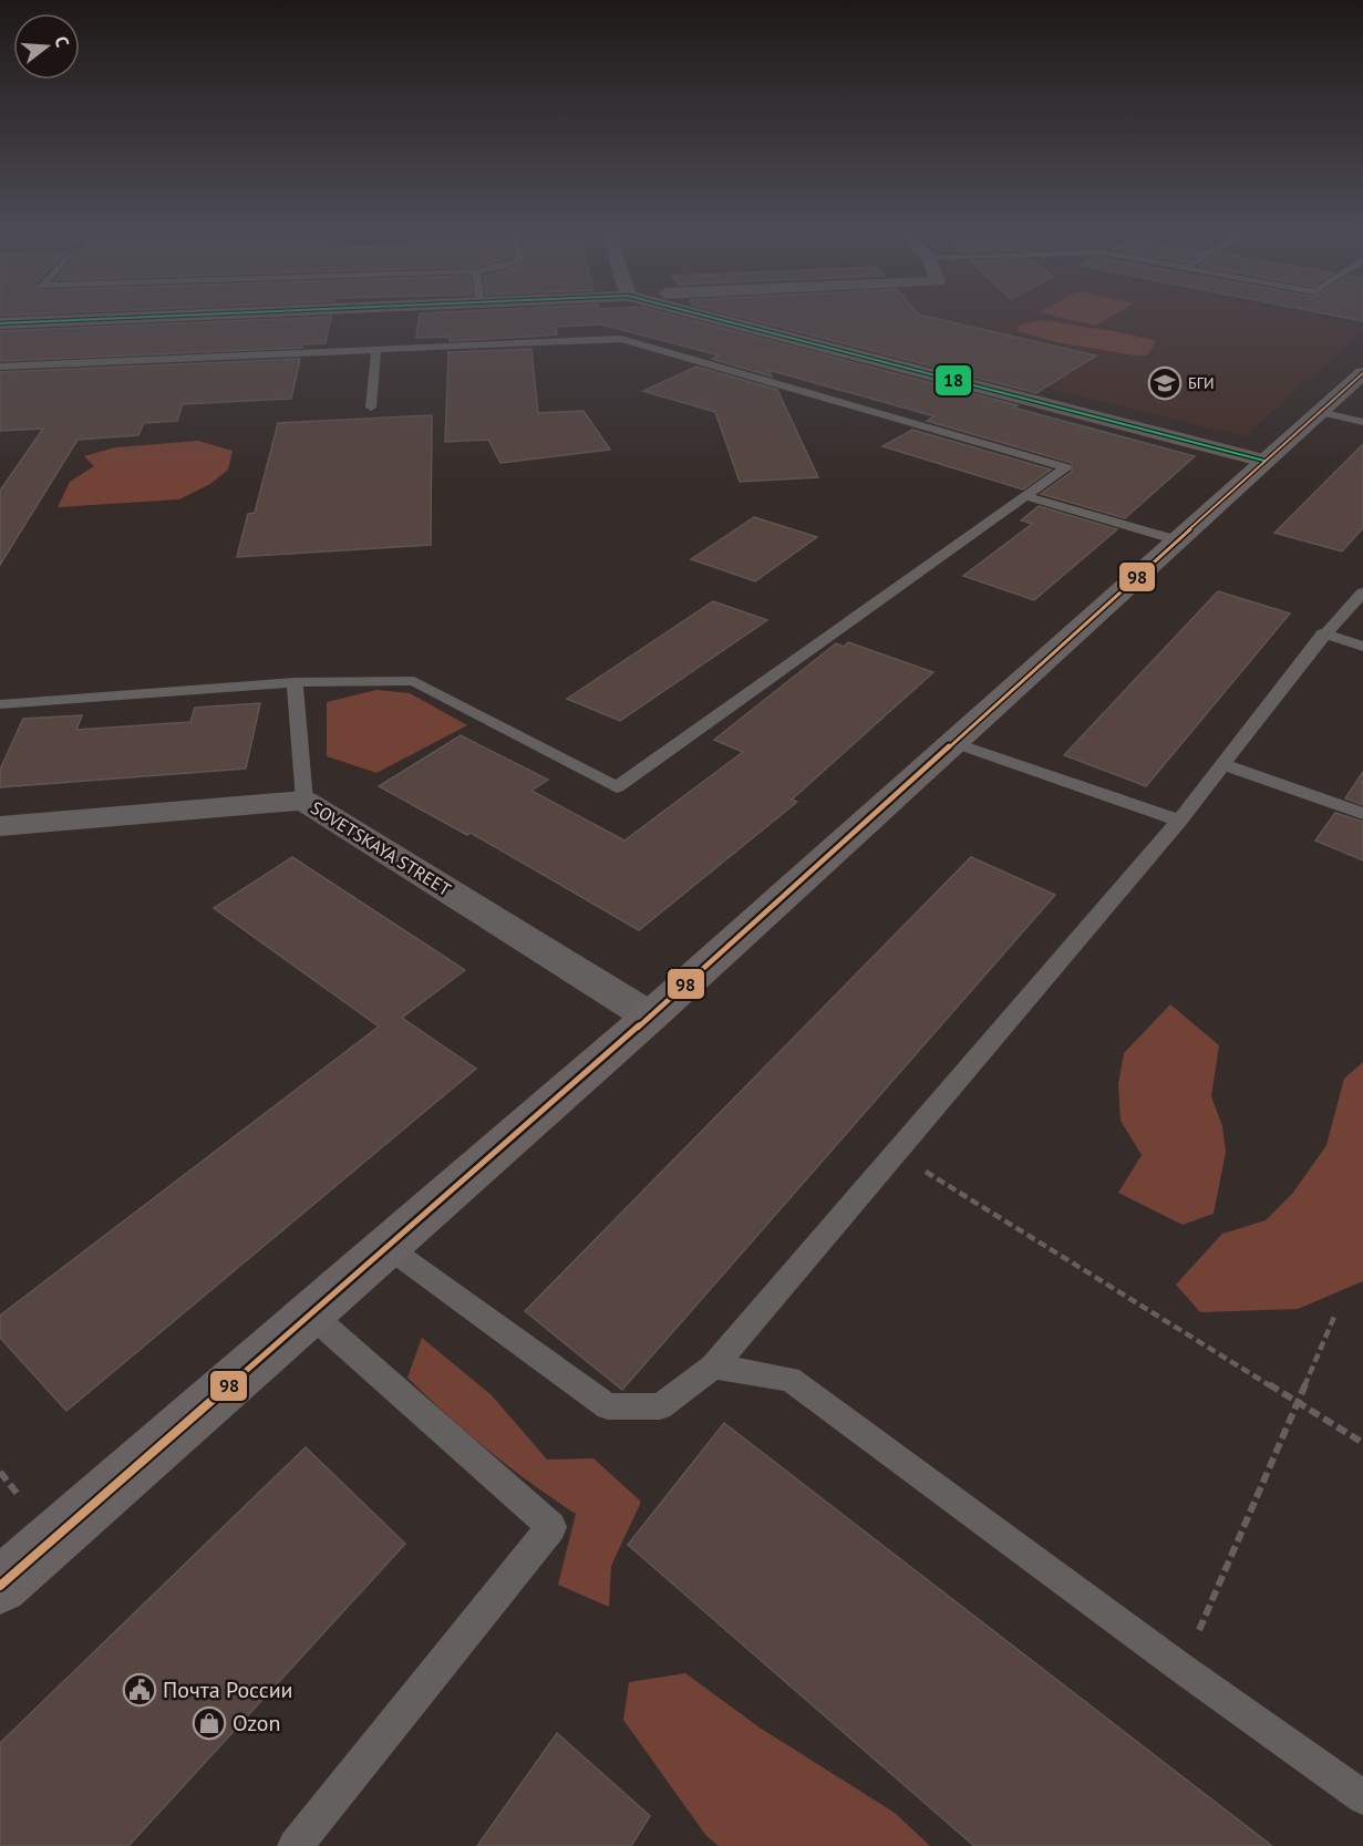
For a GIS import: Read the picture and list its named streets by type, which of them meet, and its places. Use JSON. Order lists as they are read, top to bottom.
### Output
{
  "streets": {
    "street": ["SOVETSKAYA STREET"]
  },
  "places": {
    "school or university": ["БГИ"],
    "public building": ["Почта России"],
    "shop": ["Ozon"]
  },
  "lines": ["transit line 18", "transit line 98"],
  "north": "right"
}
